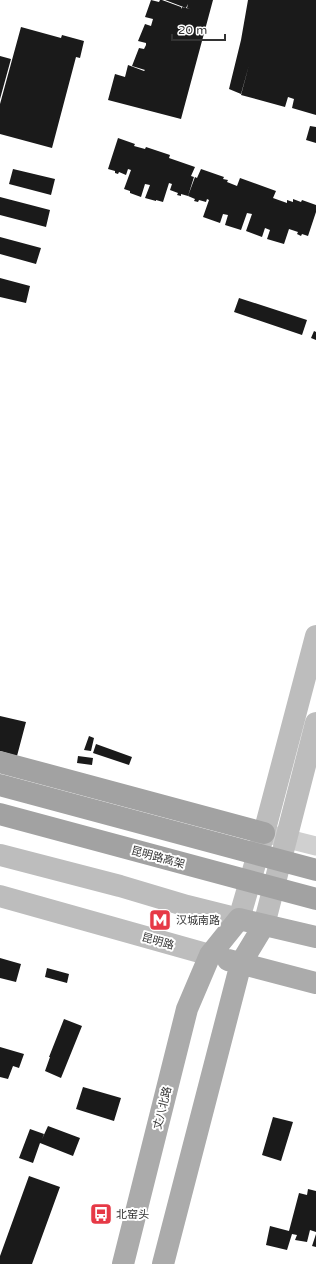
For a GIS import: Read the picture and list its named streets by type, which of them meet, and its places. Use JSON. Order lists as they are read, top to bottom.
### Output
{
  "streets": {
    "highway": ["昆明路高架"],
    "main road": ["昆明路", "丈八北路"]
  },
  "crossings": [
    ["昆明路", "丈八北路"]
  ],
  "places": {
    "metro station": ["汉城南路"],
    "bus stop": ["北窑头"]
  },
  "scale_bar": "20 m"
}
